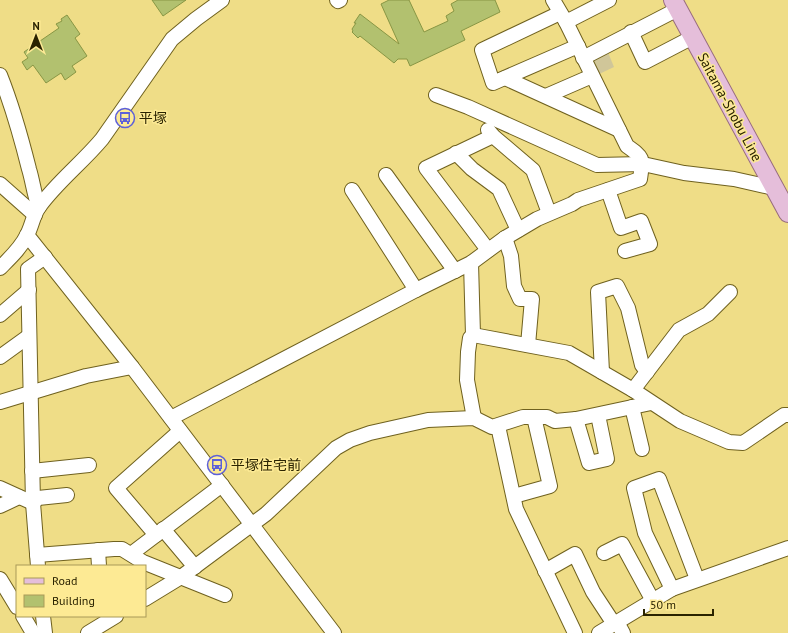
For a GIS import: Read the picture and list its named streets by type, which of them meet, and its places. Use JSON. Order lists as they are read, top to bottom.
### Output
{
  "streets": {
    "main road": ["Saitama-Shobu Line"]
  },
  "places": {
    "bus stop": ["平塚", "平塚住宅前"]
  },
  "legend": ["Road", "Building"],
  "scale_bar": "50 m",
  "north": "top"
}
